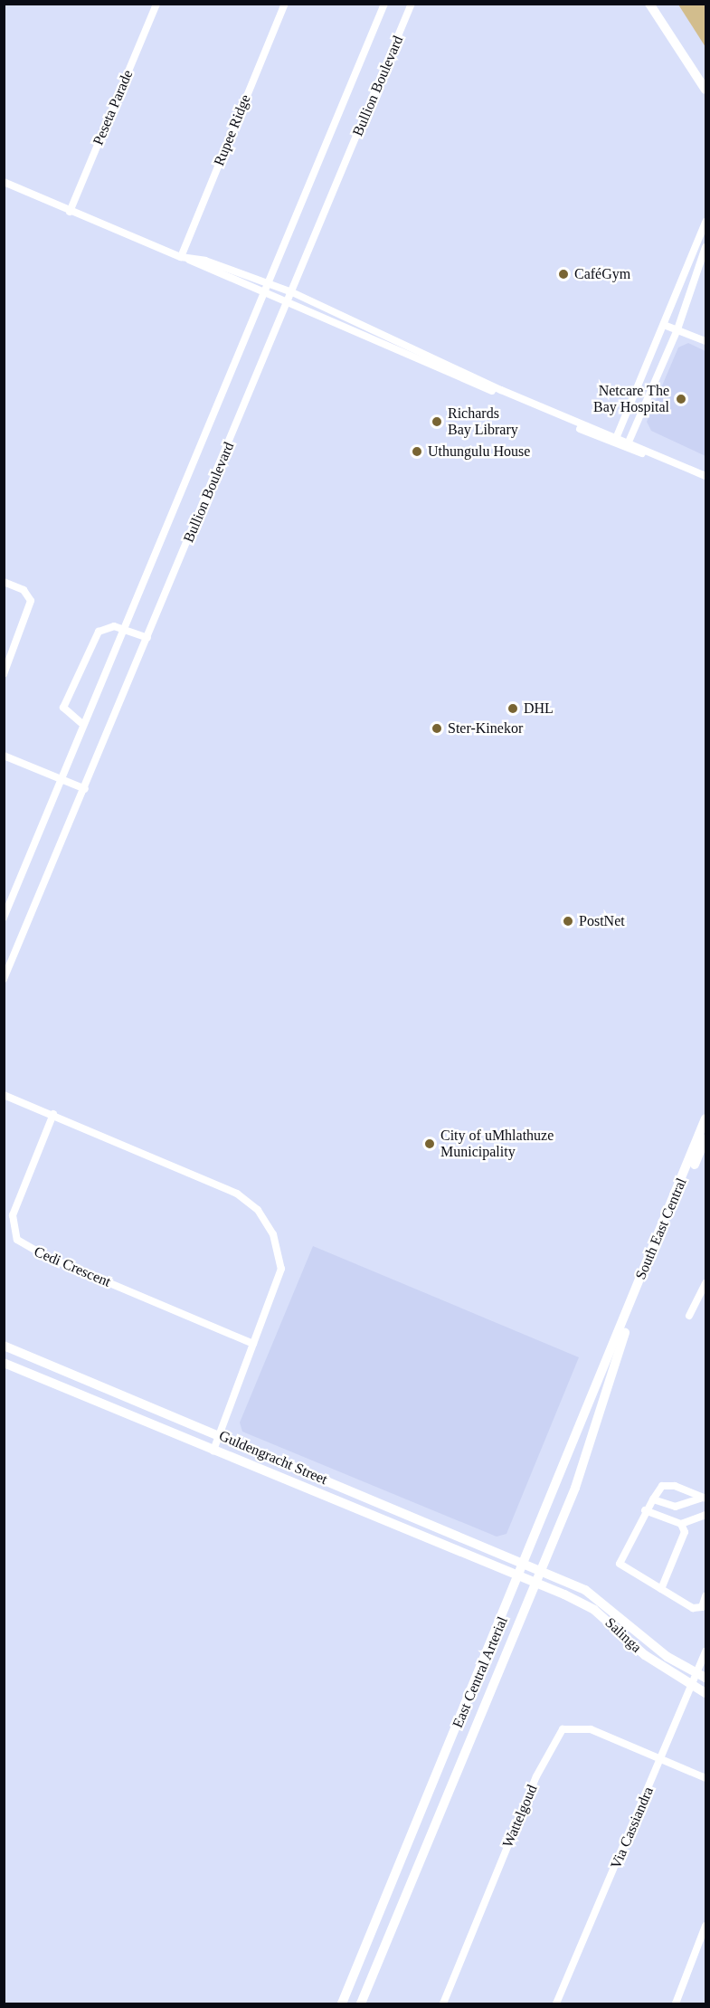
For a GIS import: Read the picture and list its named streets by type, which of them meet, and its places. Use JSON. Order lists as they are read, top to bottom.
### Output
{
  "streets": {
    "street": [
      "Bullion Boulevard",
      "Peseta Parade",
      "Rupee Ridge",
      "South East Central",
      "Cedi Crescent",
      "Guldengracht Street",
      "Salinga",
      "East Central Arterial",
      "Wattelgoud",
      "Via Cassiandra"
    ]
  },
  "crossings": [
    ["South East Central", "East Central Arterial"],
    ["Guldengracht Street", "Salinga"],
    ["Guldengracht Street", "East Central Arterial"],
    ["Salinga", "East Central Arterial"],
    ["Salinga", "Via Cassiandra"],
    ["Wattelgoud", "Via Cassiandra"]
  ],
  "places": [
    "CaféGym",
    "Netcare The Bay Hospital",
    "Richards Bay Library",
    "Uthungulu House",
    "DHL",
    "Ster-Kinekor",
    "PostNet",
    "City of uMhlathuze Municipality"
  ]
}
